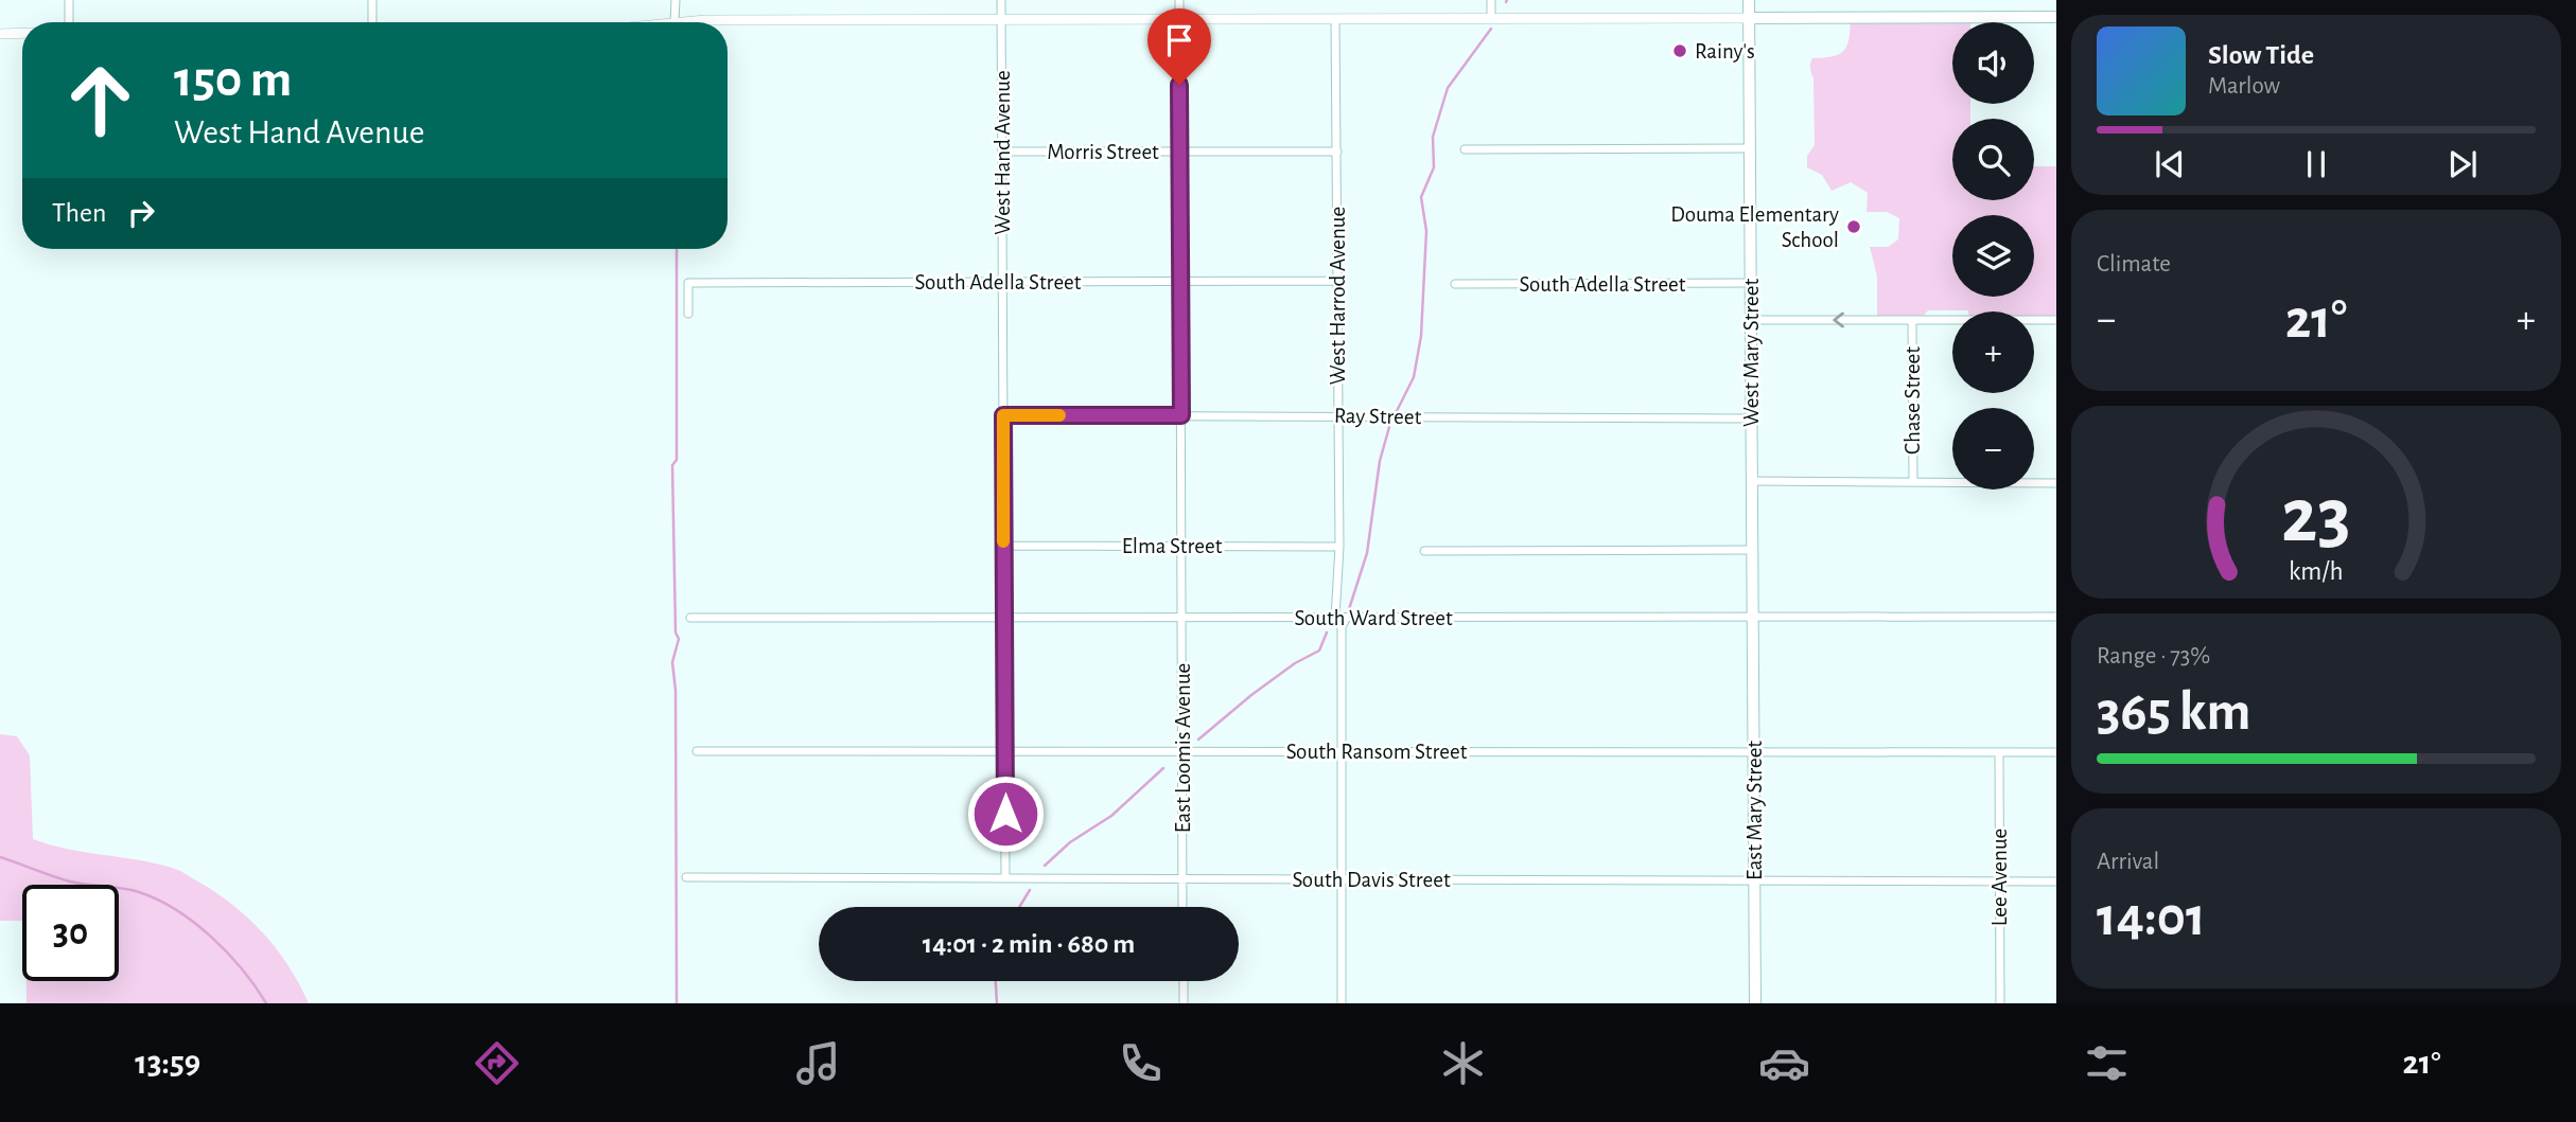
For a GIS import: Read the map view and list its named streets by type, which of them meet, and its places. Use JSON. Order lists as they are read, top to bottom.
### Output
{
  "streets": {
    "main road": ["West Mary Street", "East Mary Street"],
    "street": [
      "Morris Street",
      "West Hand Avenue",
      "South Adella Street",
      "West Harrod Avenue",
      "Chase Street",
      "Ray Street",
      "Elma Street",
      "South Ward Street",
      "East Loomis Avenue",
      "South Ransom Street",
      "Lee Avenue",
      "South Davis Street"
    ]
  },
  "crossings": [
    ["Morris Street", "West Hand Avenue"],
    ["Morris Street", "West Harrod Avenue"],
    ["Morris Street", "East Loomis Avenue"],
    ["West Hand Avenue", "South Adella Street"],
    ["West Hand Avenue", "Ray Street"],
    ["West Hand Avenue", "Elma Street"],
    ["West Hand Avenue", "South Ward Street"],
    ["West Hand Avenue", "South Ransom Street"],
    ["West Hand Avenue", "South Davis Street"],
    ["South Adella Street", "West Harrod Avenue"],
    ["South Adella Street", "West Mary Street"],
    ["South Adella Street", "East Loomis Avenue"],
    ["West Harrod Avenue", "Ray Street"],
    ["West Harrod Avenue", "Elma Street"],
    ["West Harrod Avenue", "South Ward Street"],
    ["West Mary Street", "Ray Street"],
    ["West Mary Street", "South Ward Street"],
    ["West Mary Street", "East Mary Street"],
    ["Ray Street", "East Loomis Avenue"],
    ["Elma Street", "East Loomis Avenue"],
    ["South Ward Street", "East Loomis Avenue"],
    ["South Ward Street", "East Mary Street"],
    ["East Loomis Avenue", "South Ransom Street"],
    ["East Loomis Avenue", "South Davis Street"],
    ["South Ransom Street", "East Mary Street"],
    ["South Ransom Street", "Lee Avenue"],
    ["East Mary Street", "South Davis Street"],
    ["Lee Avenue", "South Davis Street"]
  ],
  "places": ["Rainy's", "Douma Elementary School"],
  "page": {
    "map_buttons": ["+", "−"],
    "turn": ["150 m", "West Hand Avenue"],
    "song": ["Slow Tide", "Marlow"],
    "then": "Then",
    "tile": [
      "Climate",
      ["Range · 73%", "365 km"],
      ["Arrival", "14:01"]
    ],
    "heat": ["−", "21°", "+"],
    "limit": "30",
    "trip": "14:01 · 2 min · 680 m",
    "tabs": ["13:59", "21°"],
    "gauge": ["23", "km/h"]
  }
}
